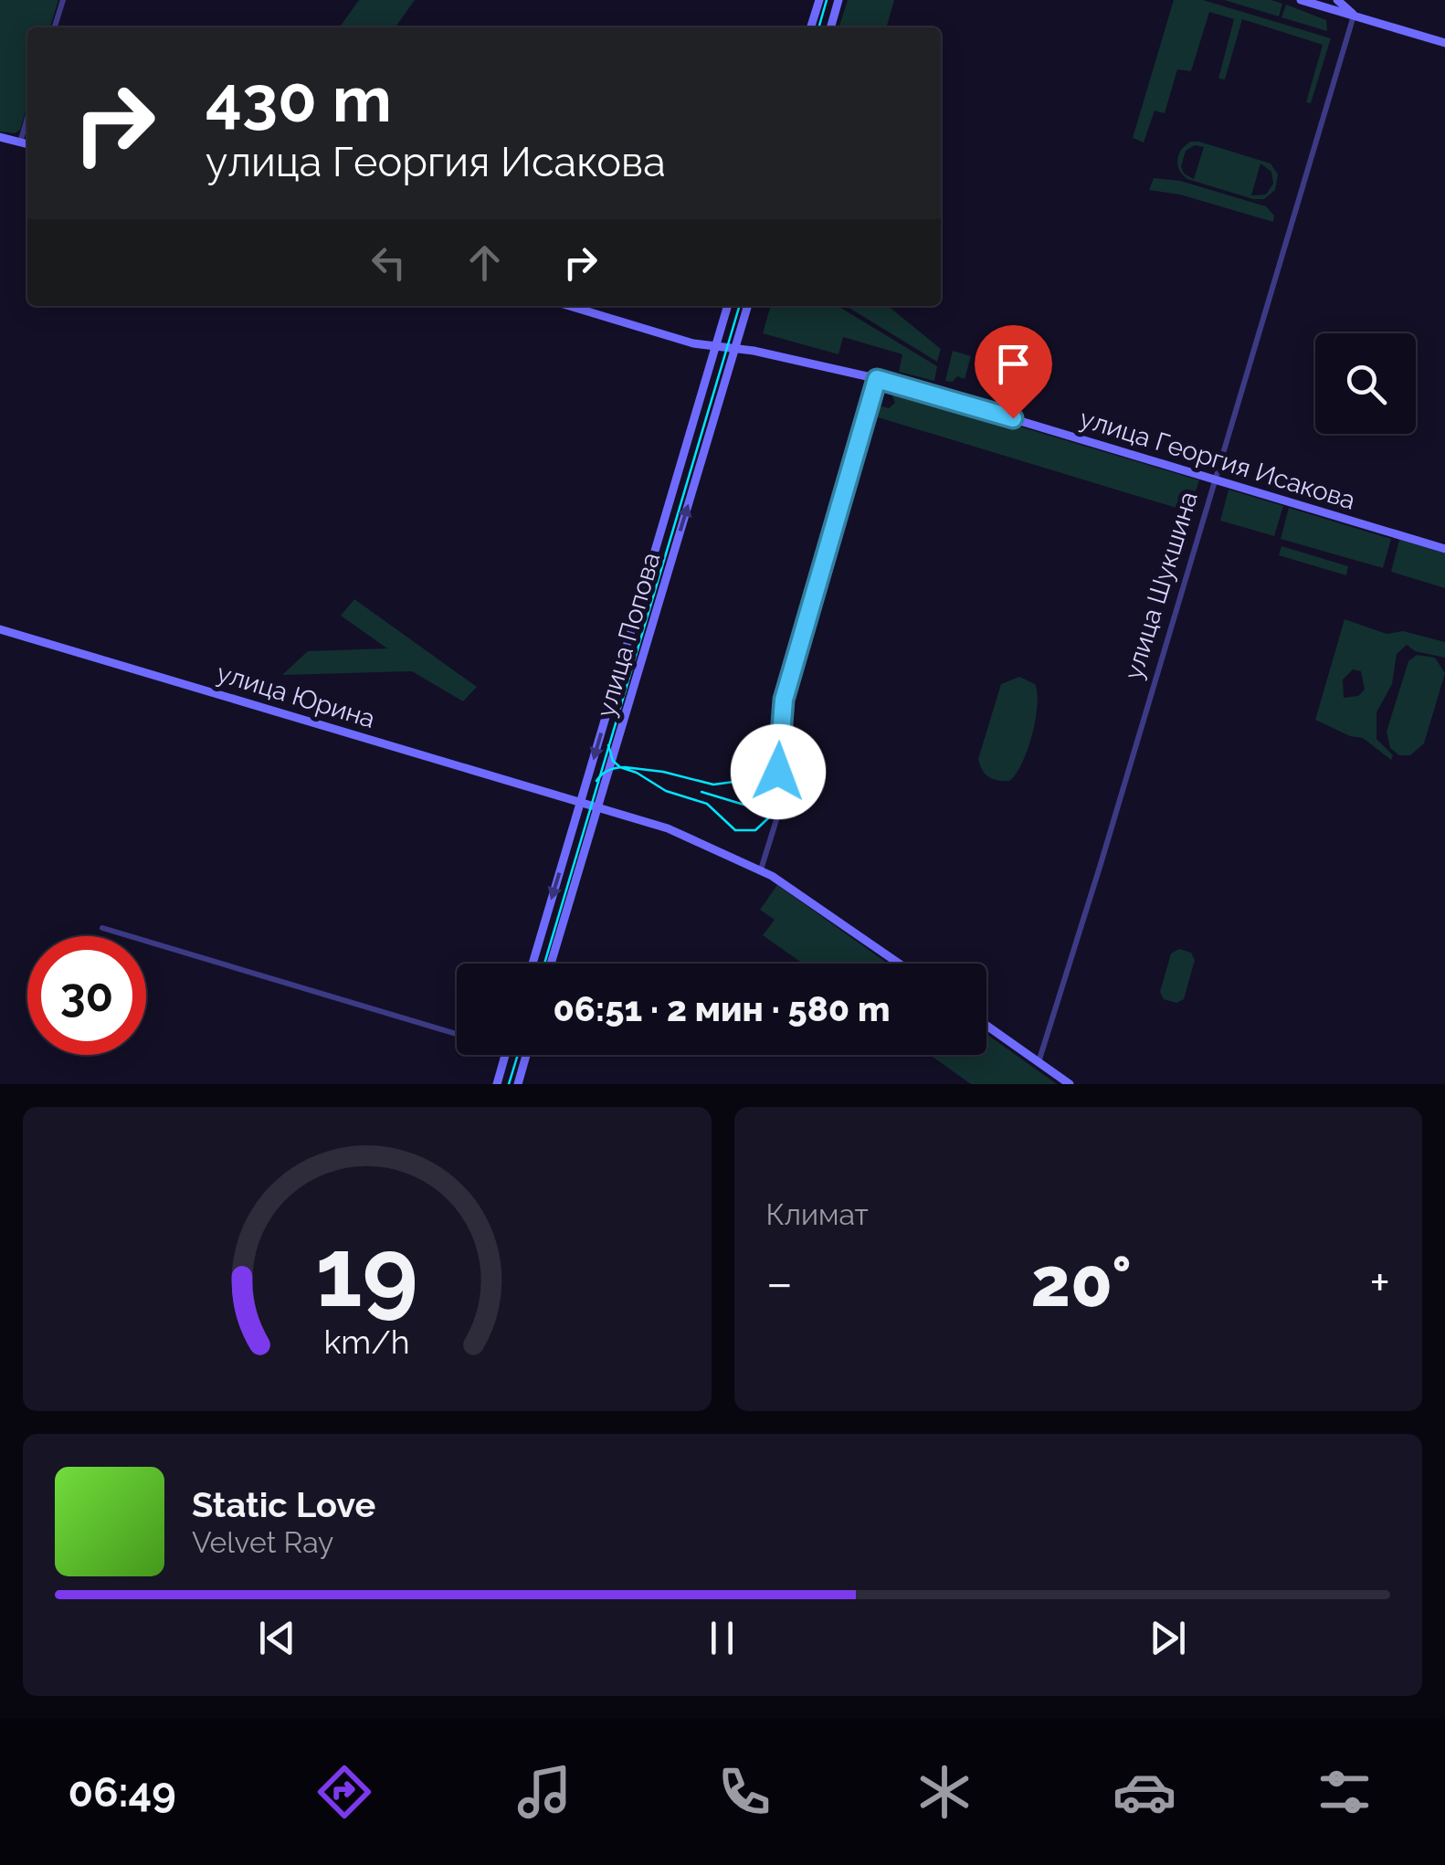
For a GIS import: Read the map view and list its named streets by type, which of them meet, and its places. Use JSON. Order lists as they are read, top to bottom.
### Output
{
  "streets": {
    "main road": ["улица Георгия Исакова", "улица Попова", "улица Юрина"],
    "street": ["улица Шукшина"]
  },
  "crossings": [
    ["улица Георгия Исакова", "улица Шукшина"],
    ["улица Георгия Исакова", "улица Попова"],
    ["улица Попова", "улица Юрина"]
  ],
  "page": {
    "turn": ["430 m", "улица Георгия Исакова"],
    "limit": "30",
    "trip": "06:51 · 2 мин · 580 m",
    "tile": "Климат",
    "heat": ["−", "20°", "+"],
    "song": ["Static Love", "Velvet Ray"],
    "tabs": "06:49",
    "gauge": ["19", "km/h"]
  }
}
